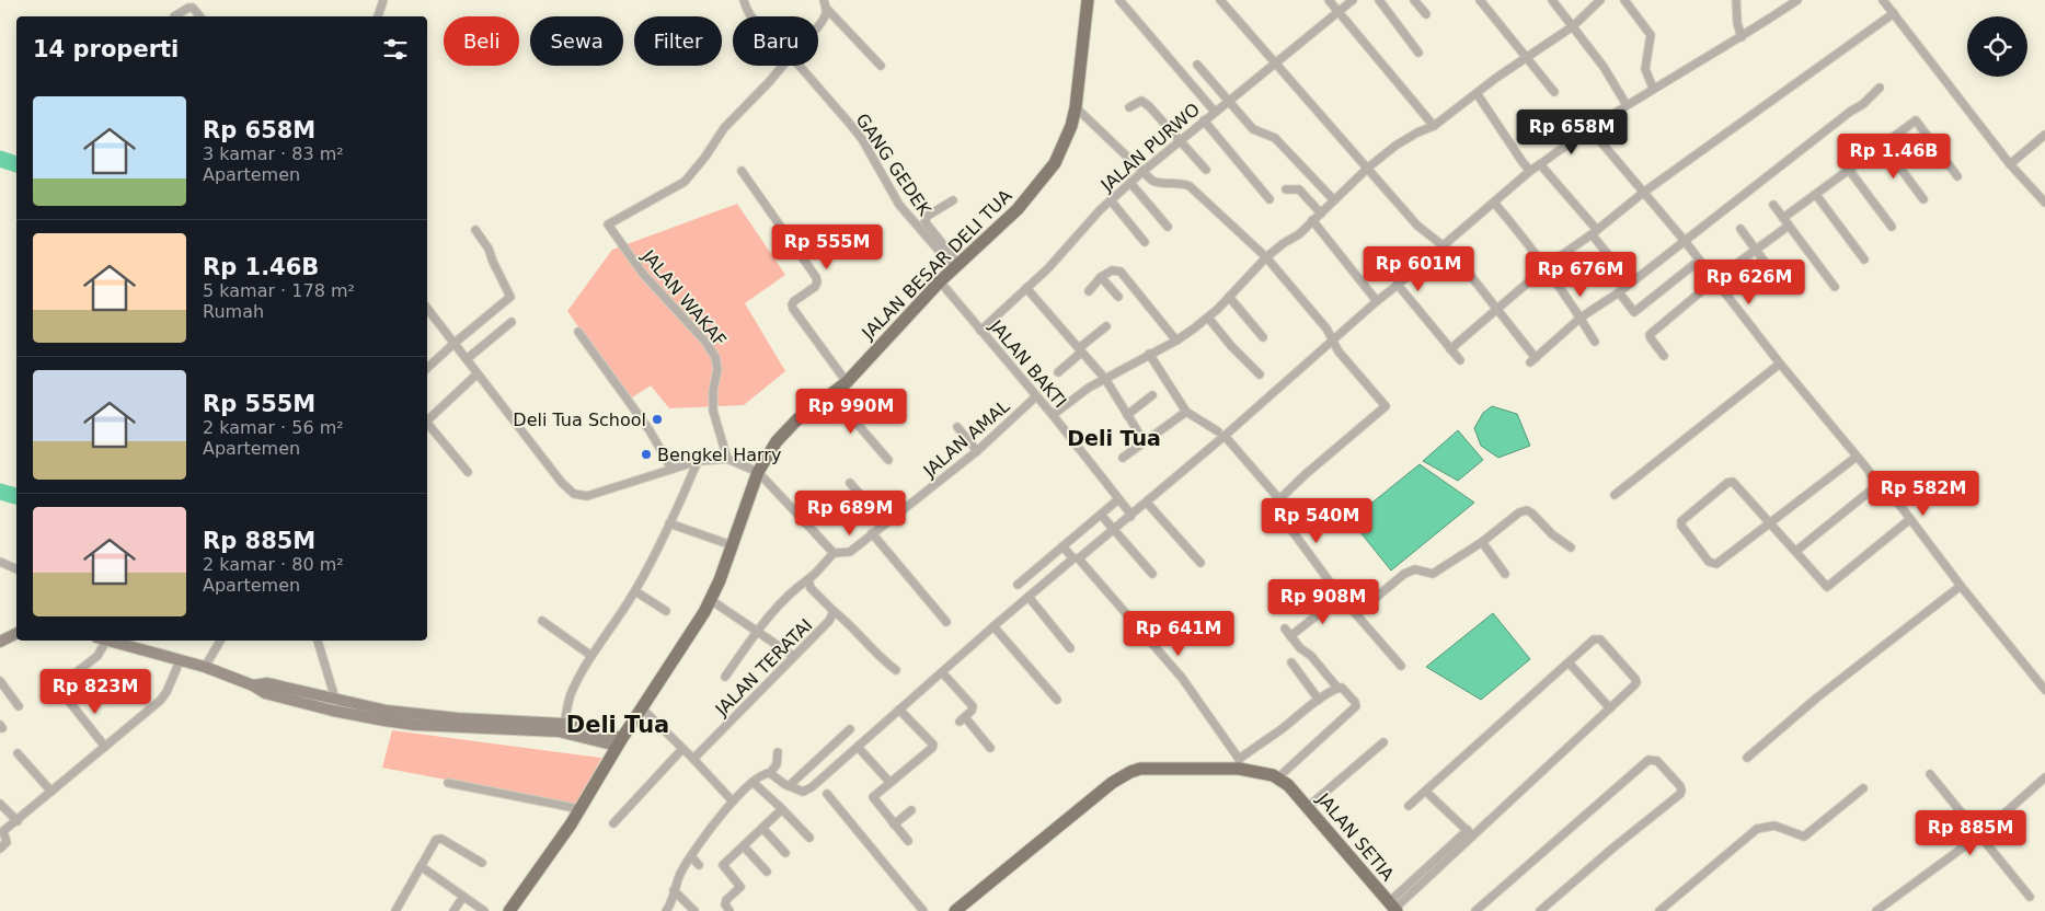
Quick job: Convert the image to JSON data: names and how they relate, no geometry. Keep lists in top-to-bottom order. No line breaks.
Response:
{"streets":{"main road":["JALAN BESAR DELI TUA","JALAN SETIA"],"street":["JALAN PURWO","GANG GEDEK","JALAN WAKAF","JALAN BAKTI","JALAN AMAL","JALAN TERATAI"]},"crossings":[["JALAN PURWO","JALAN BAKTI"],["GANG GEDEK","JALAN BESAR DELI TUA"],["JALAN BESAR DELI TUA","JALAN BAKTI"],["JALAN BAKTI","JALAN AMAL"]],"districts":["Deli Tua","Deli Tua"],"places":["Deli Tua School","Bengkel Harry"],"page":{"chip":["Beli","Sewa","Filter","Baru"],"heading":"14 properti","list":[{"name":"Rp 658M","note":"3 kamar · 83 m² · Apartemen"},{"name":"Rp 1.46B","note":"5 kamar · 178 m² · Rumah"},{"name":"Rp 555M","note":"2 kamar · 56 m² · Apartemen"},{"name":"Rp 885M","note":"2 kamar · 80 m² · Apartemen"}],"price":["Rp 658M","Rp 1.46B","Rp 555M","Rp 601M","Rp 676M","Rp 626M","Rp 990M","Rp 582M","Rp 689M","Rp 540M","Rp 908M","Rp 641M","Rp 823M","Rp 885M"]}}
